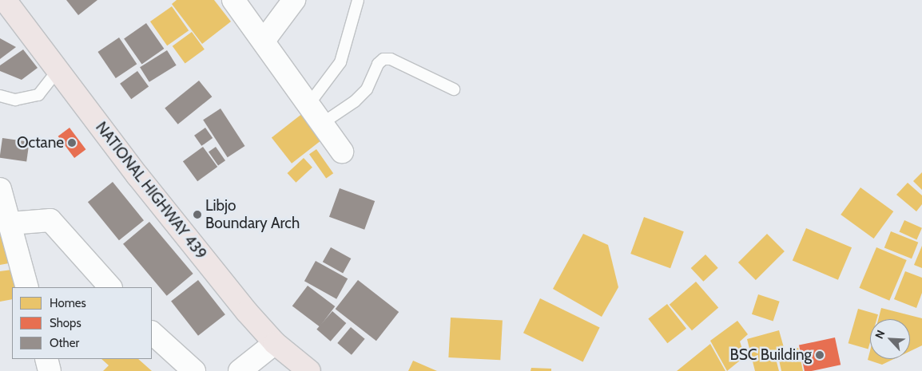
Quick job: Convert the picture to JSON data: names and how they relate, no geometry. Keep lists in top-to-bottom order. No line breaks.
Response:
{"streets":{"main road":["NATIONAL HIGHWAY 439"]},"places":["Octane","Libjo Boundary Arch","BSC Building"],"legend":["Homes","Shops","Other"],"north":"top left"}
